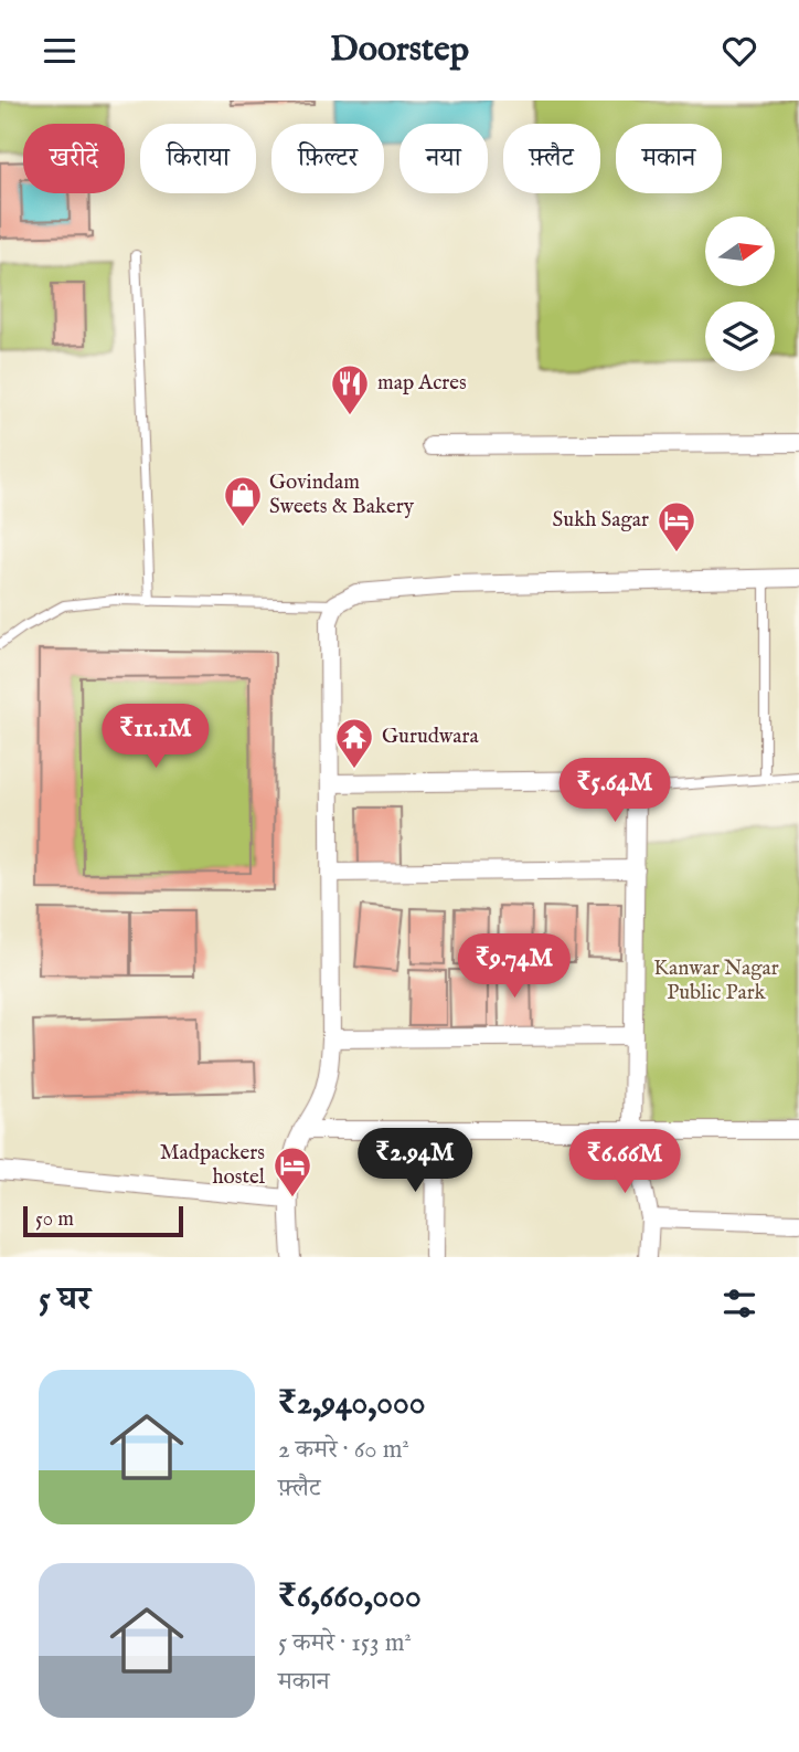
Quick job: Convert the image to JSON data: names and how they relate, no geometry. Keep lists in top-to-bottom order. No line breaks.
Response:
{"parks":["Kanwar Nagar Public Park"],"places":{"restaurant":["map Acres"],"shop":["Govindam Sweets & Bakery"],"hotel":["Sukh Sagar","Madpackers hostel"],"temple":["Gurudwara"]},"scale_bar":"50 m","north":"right","page":{"header":"Doorstep","chip":["खरीदें","किराया","फ़िल्टर","नया","फ़्लैट","मकान"],"price":["₹11.1M","₹5.64M","₹9.74M","₹2.94M","₹6.66M"],"scale":"50 m","heading":"5 घर","list":[{"name":"₹2,940,000","note":"2 कमरे · 60 m² · फ़्लैट"},{"name":"₹6,660,000","note":"5 कमरे · 153 m² · मकान"}]}}
